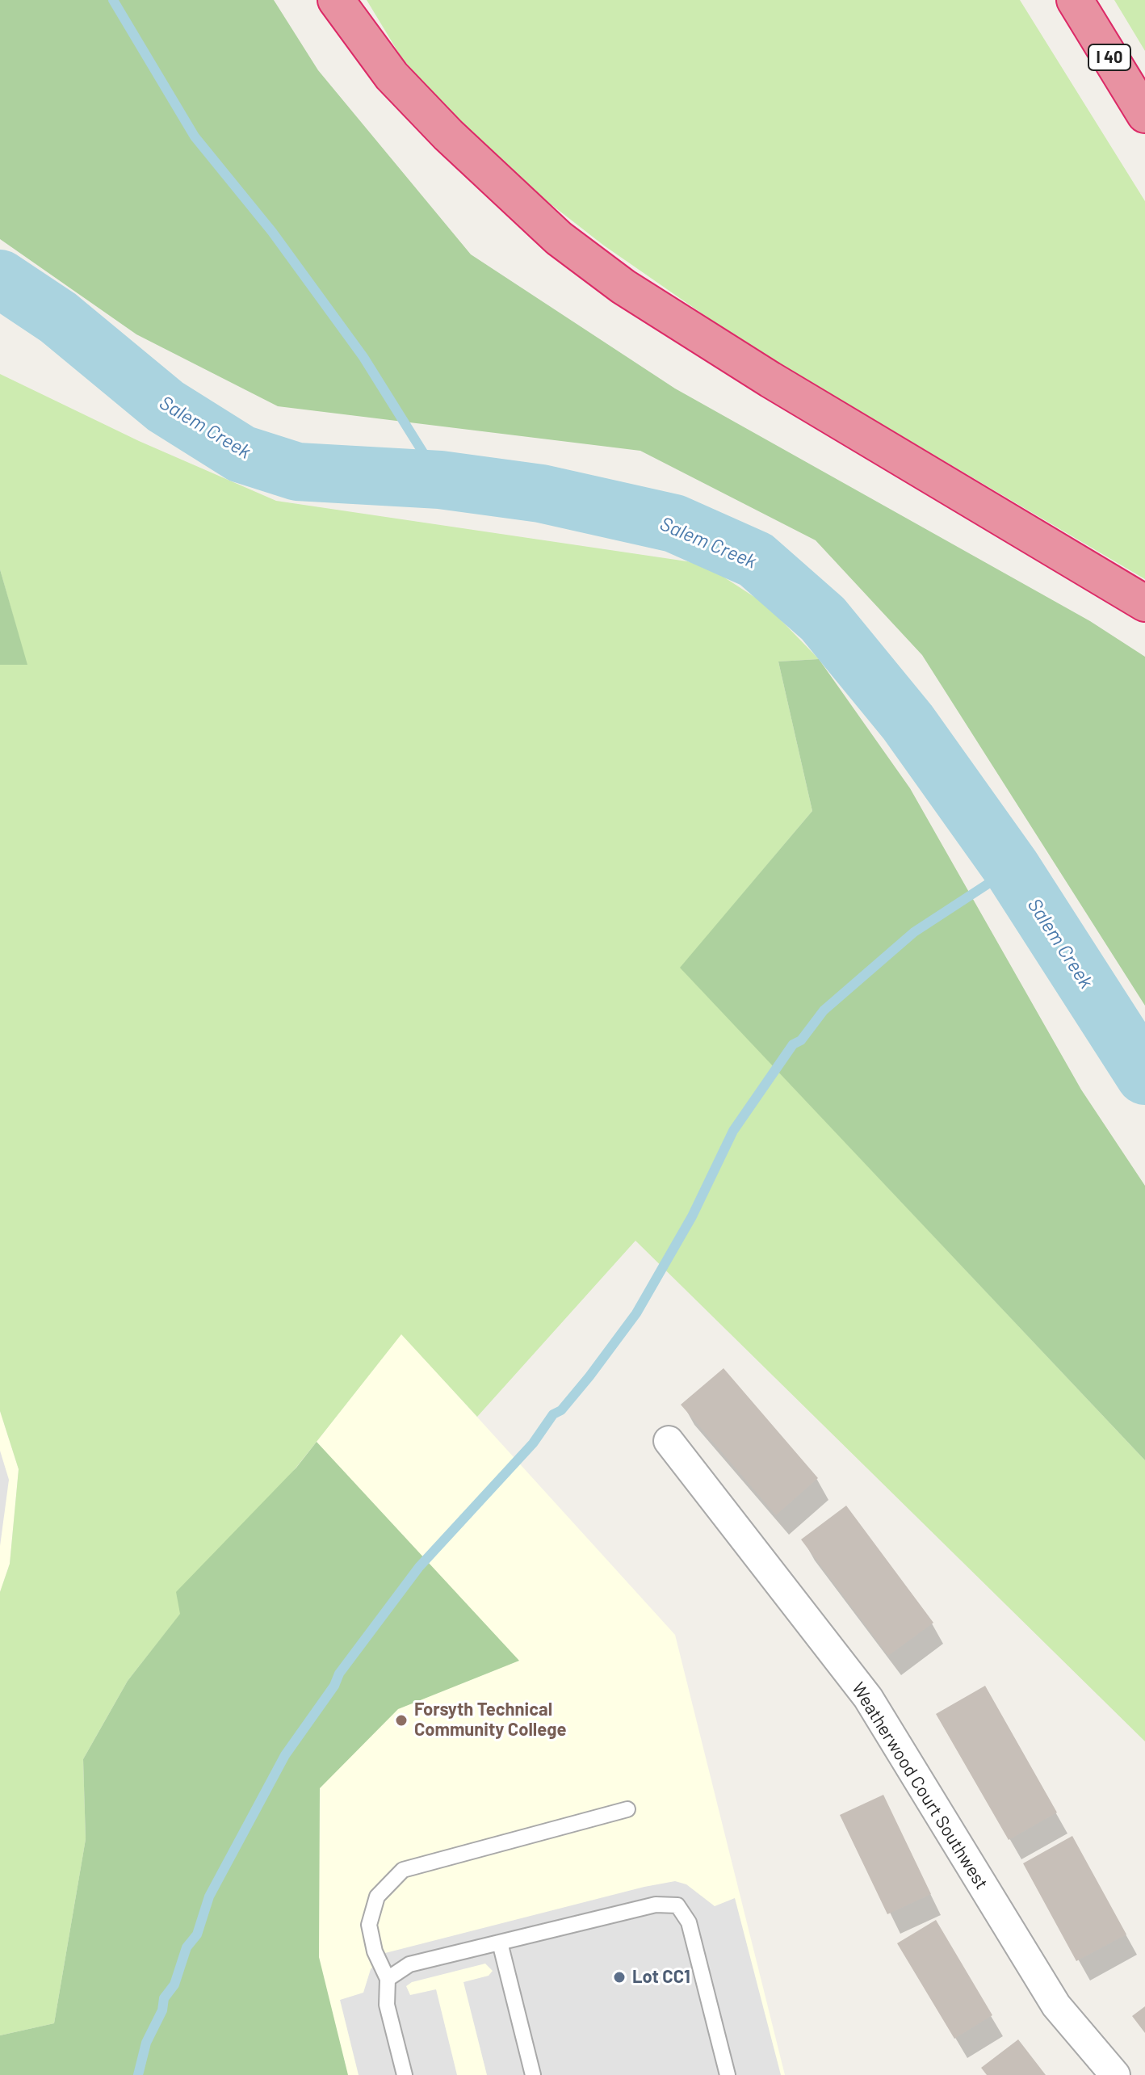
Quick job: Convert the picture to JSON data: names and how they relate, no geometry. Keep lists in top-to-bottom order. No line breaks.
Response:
{"streets":{"highway":["I 40"],"street":["Weatherwood Court Southwest"]},"water":["Salem Creek"],"places":["Forsyth Technical Community College","Lot CC1"]}
